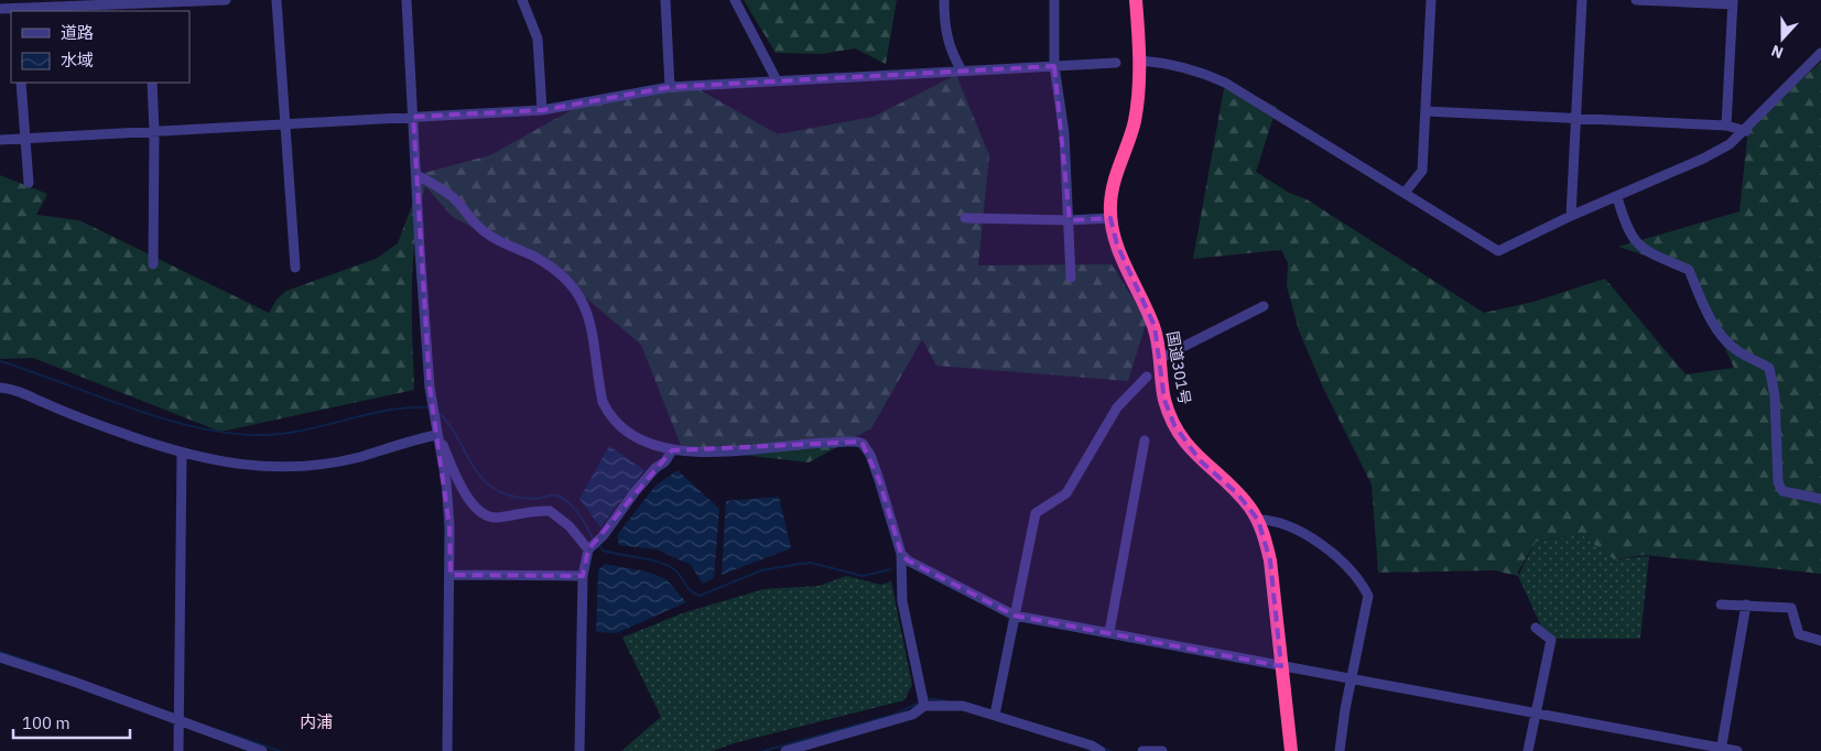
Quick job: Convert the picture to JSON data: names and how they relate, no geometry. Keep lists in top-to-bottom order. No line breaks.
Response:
{"streets":{"highway":["国道301号"]},"districts":["内浦"],"legend":["道路","水域"],"scale_bar":"100 m","north":"bottom"}
